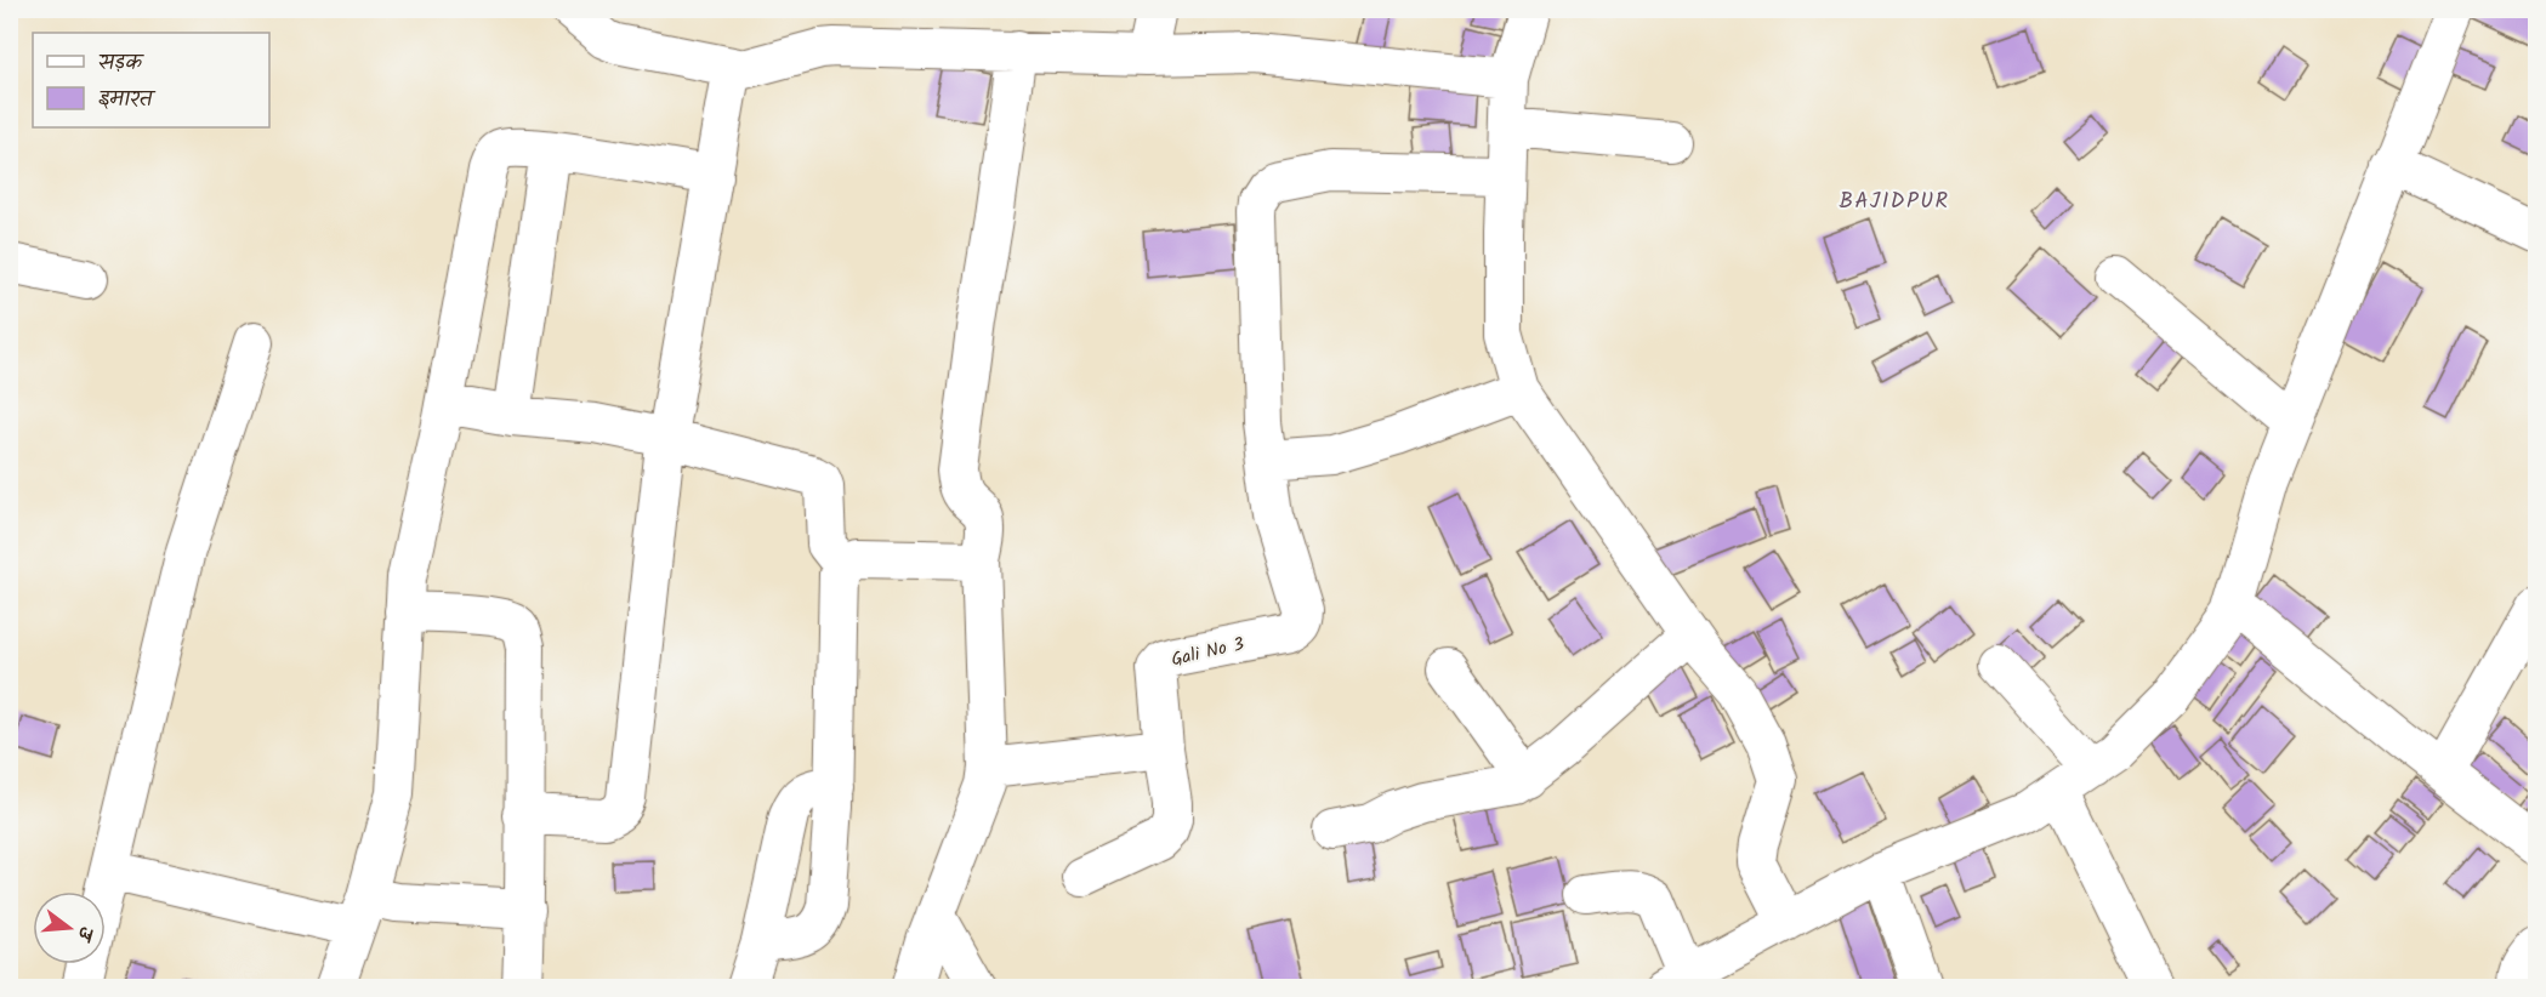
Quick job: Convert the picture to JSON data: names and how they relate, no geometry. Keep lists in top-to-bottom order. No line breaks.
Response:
{"streets":{"street":["Gali No 3"]},"districts":["BAJIDPUR"],"legend":["सड़क","इमारत"],"north":"right"}
